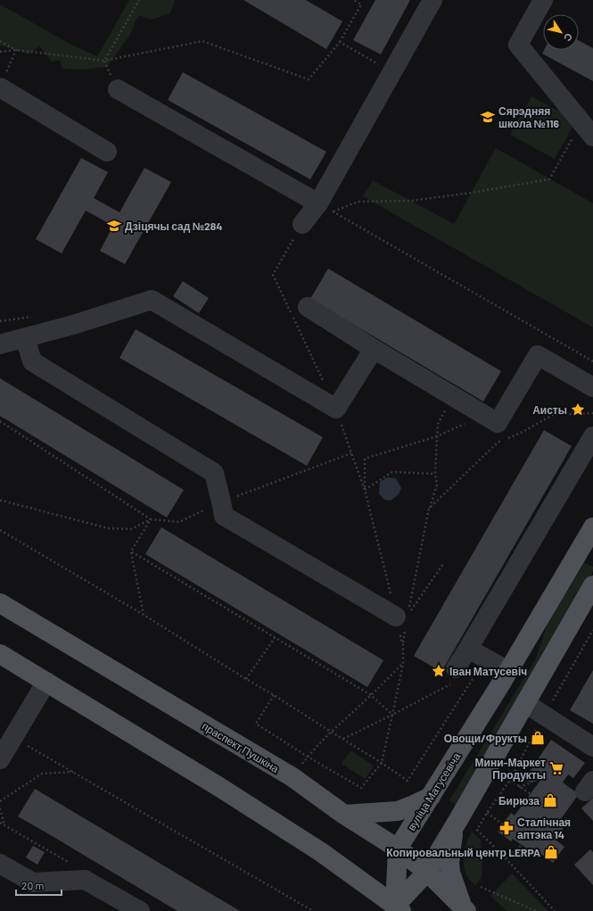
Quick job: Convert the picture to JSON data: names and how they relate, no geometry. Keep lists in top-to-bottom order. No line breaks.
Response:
{"streets":{"main road":["праспект Пушкіна","вуліца Матусевіча"]},"crossings":[["праспект Пушкіна","вуліца Матусевіча"]],"places":{"school or university":["Сярэдняя школа №116","Дзіцячы сад №284"],"place":["Аисты","Іван Матусевіч"],"shop":["Овощи/Фрукты","Бирюза","Копировальный центр LERPA"],"supermarket":["Мини-Маркет Продукты"],"pharmacy":["Сталічная аптэка 14"]},"scale_bar":"20 m","north":"bottom right"}
